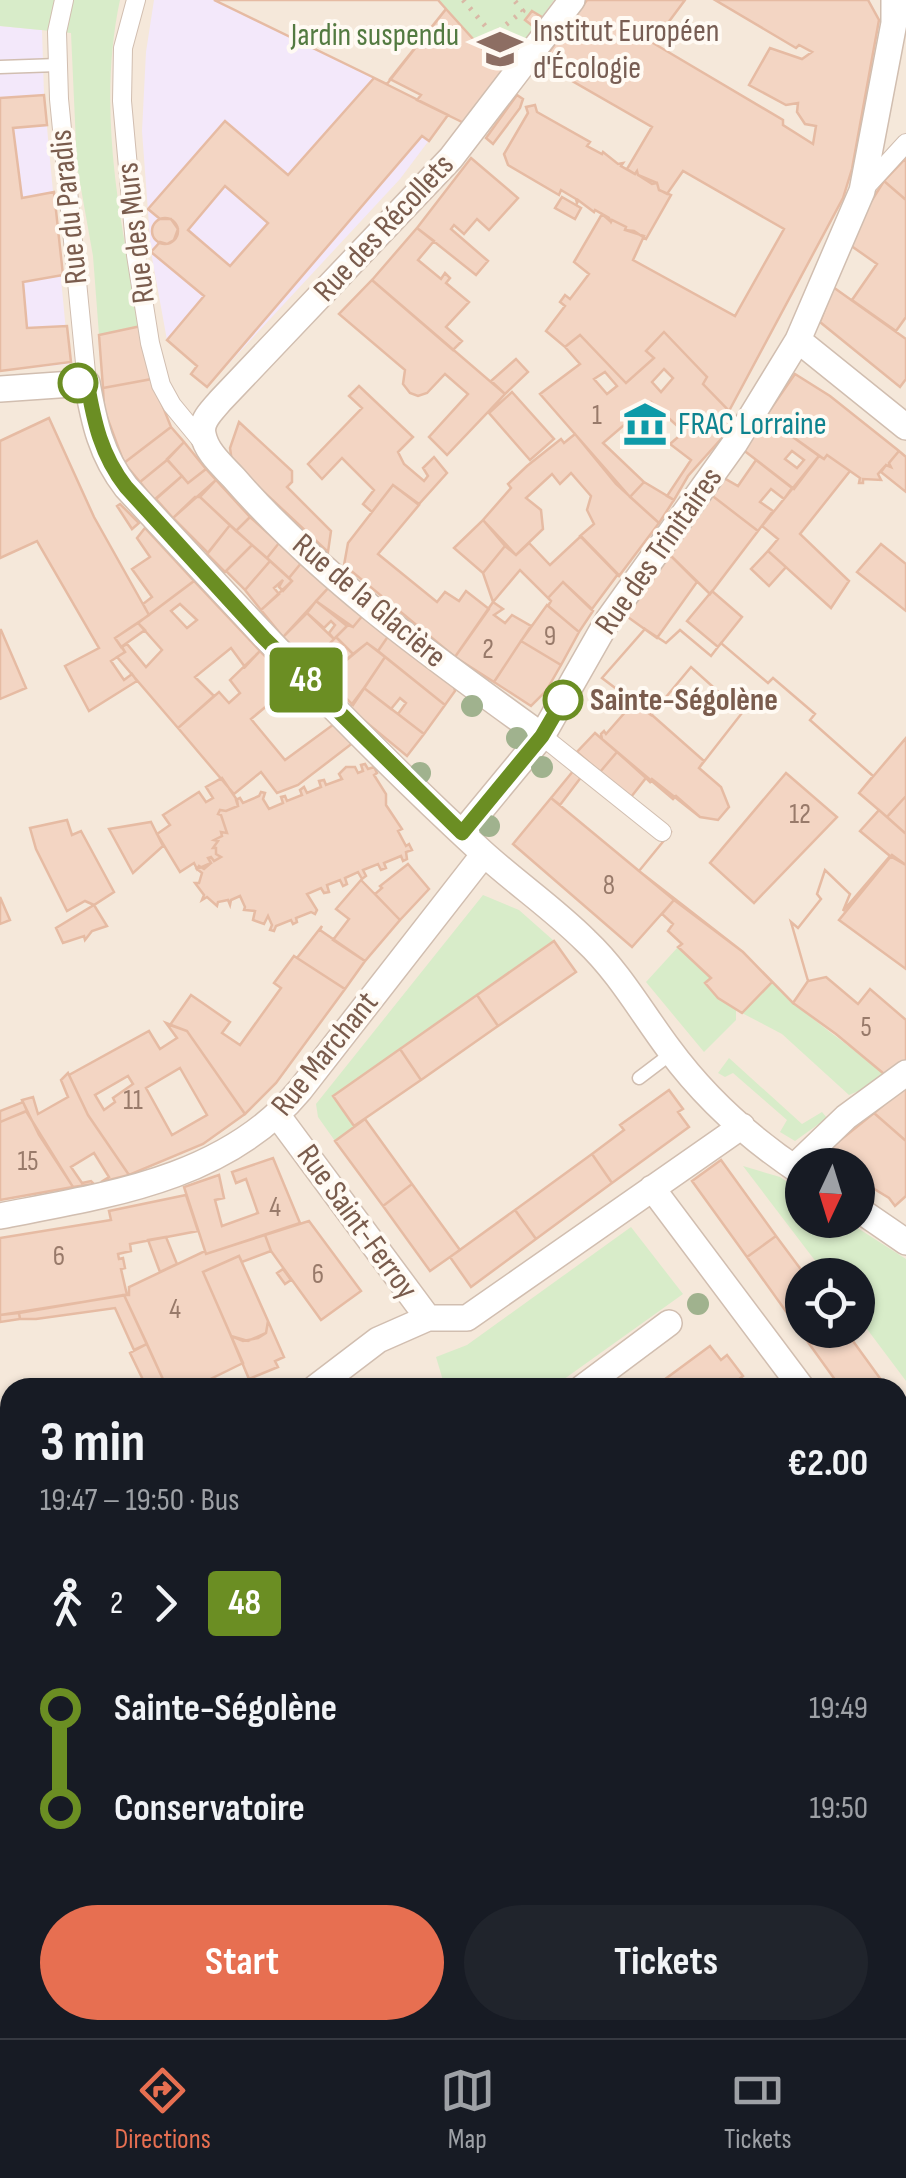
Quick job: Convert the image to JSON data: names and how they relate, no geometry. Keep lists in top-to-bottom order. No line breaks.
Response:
{"streets":{"street":["Rue du Paradis","Rue des Récollets","Rue des Murs","Rue des Trinitaires","Rue de la Glacière","Rue Marchant","Rue Saint-Ferroy"]},"crossings":[["Rue des Récollets","Rue des Murs"],["Rue des Récollets","Rue de la Glacière"],["Rue des Murs","Rue de la Glacière"],["Rue des Trinitaires","Rue de la Glacière"],["Rue Marchant","Rue Saint-Ferroy"]],"parks":["Jardin suspendu"],"places":{"school or university":["Institut Européen d'Écologie"],"museum":["FRAC Lorraine"],"other":["Sainte-Ségolène"]},"lines":["bus line 48"],"house_numbers":["1","9","2","12","8","5","11","15","4","6","6","4"],"north":"bottom","page":{"on_map":"48","heading":["3 min","19:47 – 19:50 · Bus","€2.00"],"legs":["2","48"],"list":[{"name":"Sainte-Ségolène","value":"19:49"},{"name":"Conservatoire","value":"19:50"}],"buttons":["Start","Tickets"],"tabs":["Directions","Map","Tickets"]}}
